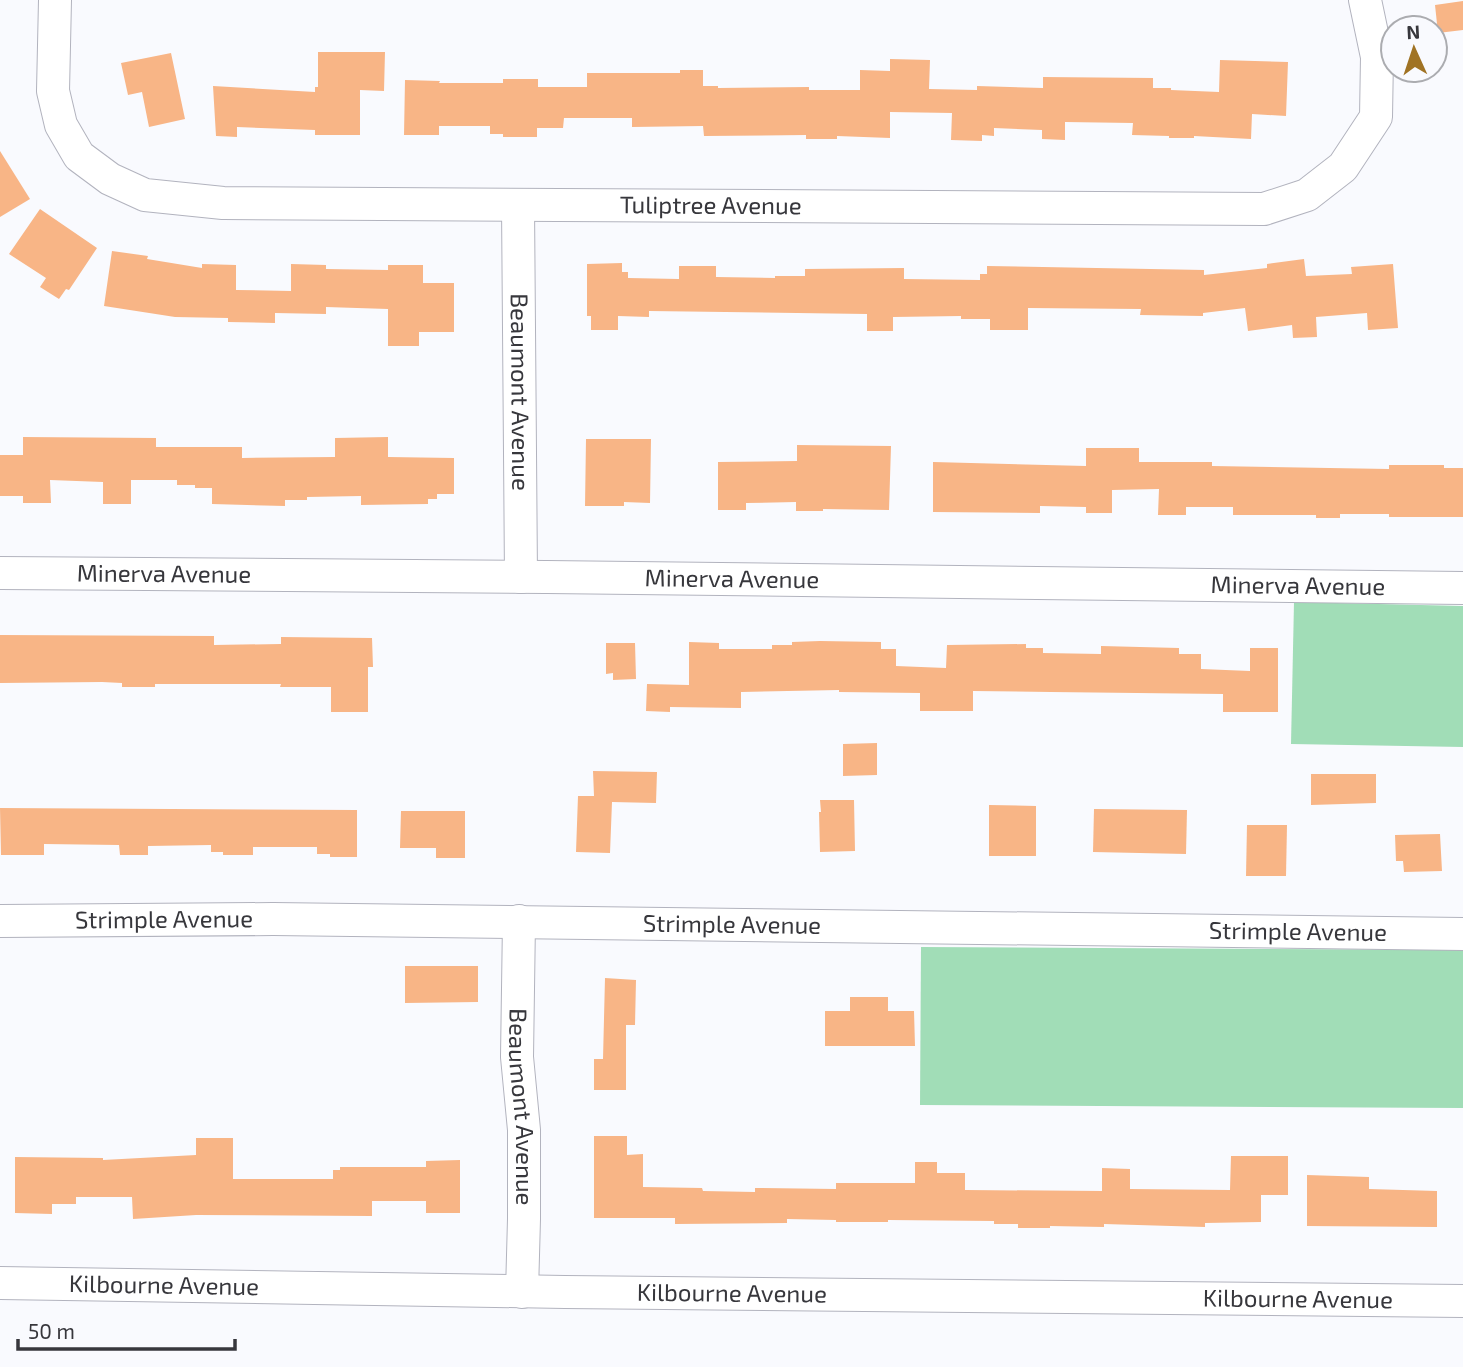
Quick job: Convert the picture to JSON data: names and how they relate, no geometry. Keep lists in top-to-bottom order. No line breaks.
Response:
{"streets":{"street":["Tuliptree Avenue","Beaumont Avenue","Minerva Avenue","Strimple Avenue","Kilbourne Avenue"]},"crossings":[["Tuliptree Avenue","Beaumont Avenue"],["Beaumont Avenue","Minerva Avenue"],["Beaumont Avenue","Strimple Avenue"],["Beaumont Avenue","Kilbourne Avenue"]],"scale_bar":"50 m","north":"top"}
